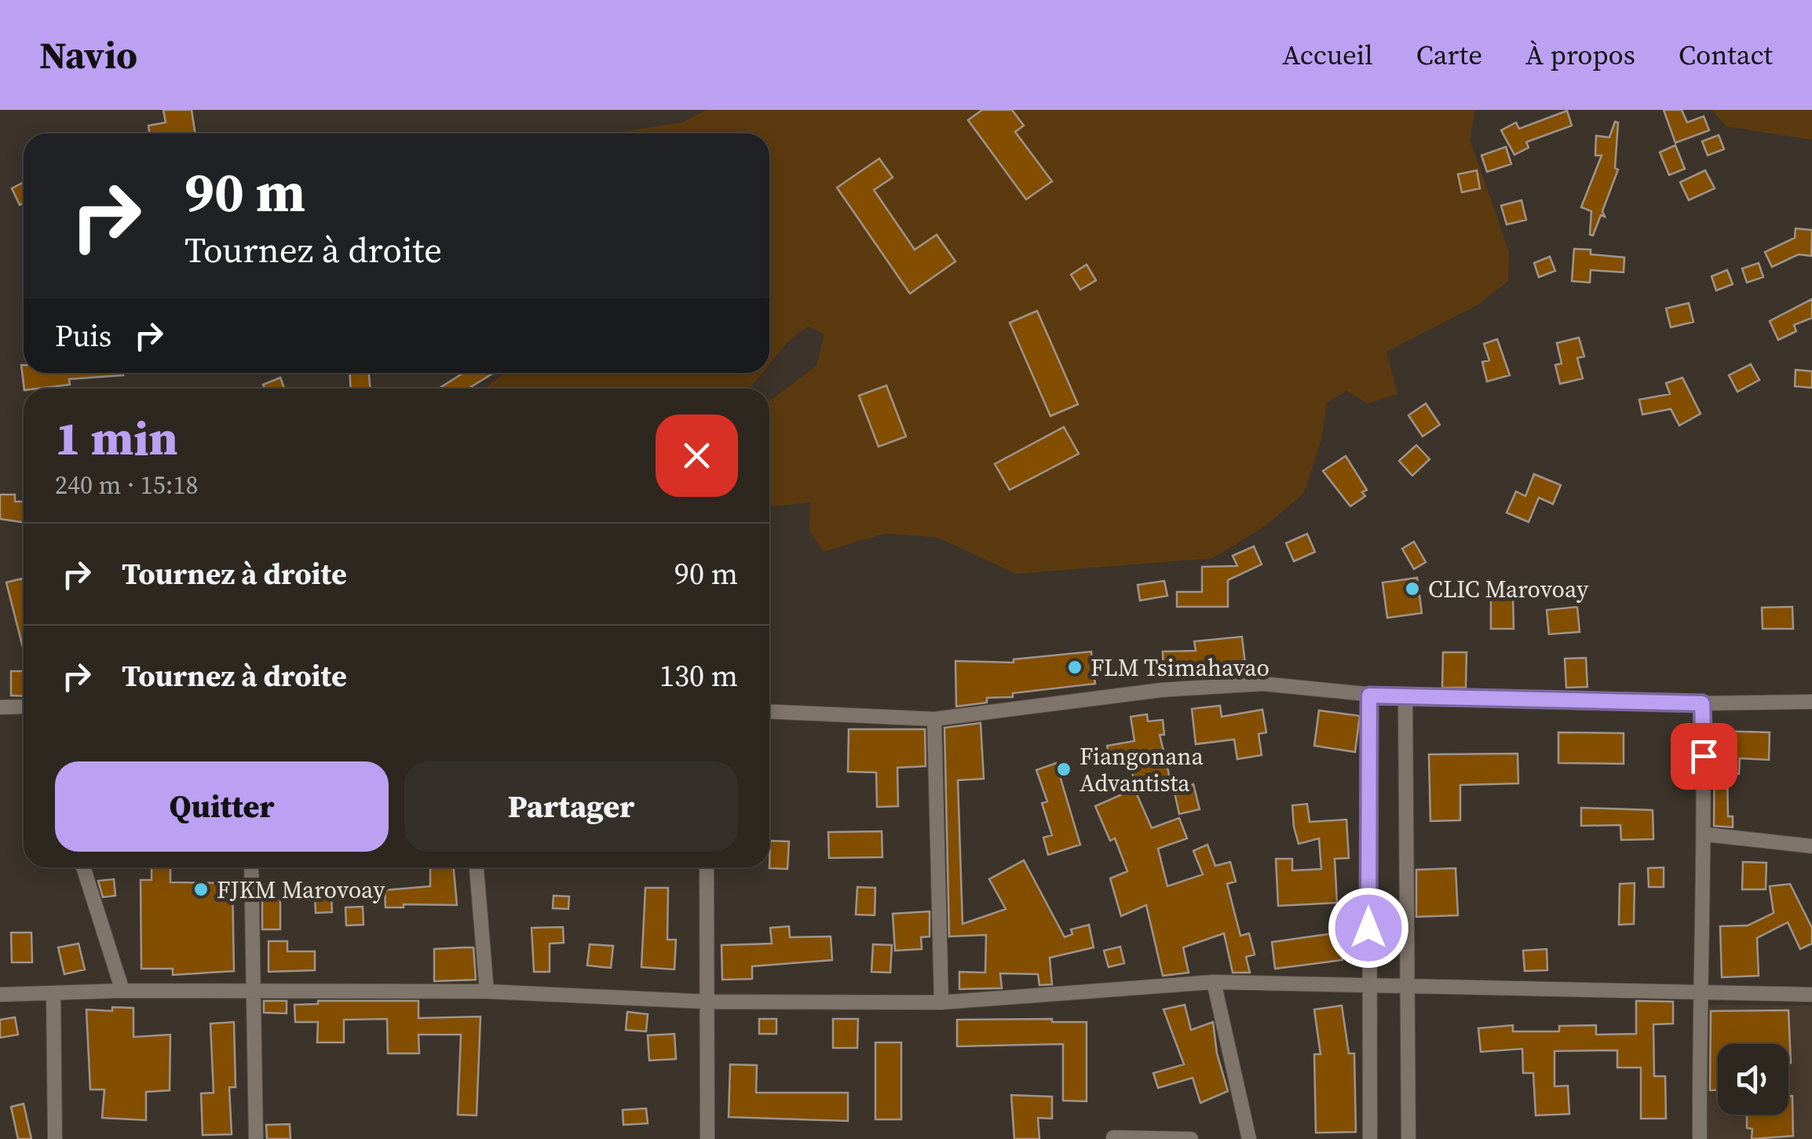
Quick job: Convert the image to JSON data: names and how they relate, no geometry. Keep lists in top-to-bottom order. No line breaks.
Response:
{"places":["CLIC Marovoay","FLM Tsimahavao","Fiangonana Advantista","FJKM Marovoay"],"page":{"header":"Navio","nav":["Accueil","Carte","À propos","Contact"],"turn":["90 m","Tournez à droite"],"then":"Puis","heading":["1 min","240 m · 15:18"],"list":[{"name":"Tournez à droite","value":"90 m"},{"name":"Tournez à droite","value":"130 m"}],"buttons":["Quitter","Partager"]}}
